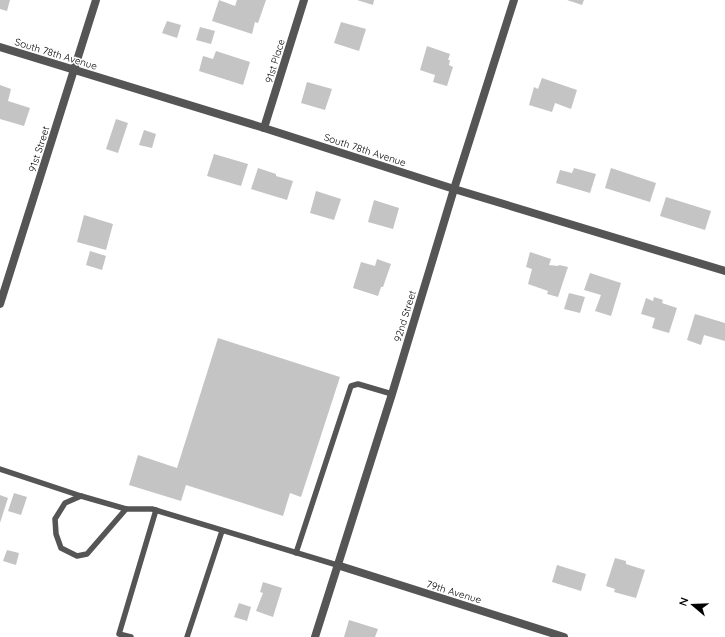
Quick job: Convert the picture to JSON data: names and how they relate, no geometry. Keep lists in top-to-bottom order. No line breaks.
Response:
{"streets":{"street":["South 78th Avenue","91st Place","91st Street","92nd Street","79th Avenue"]},"crossings":[["South 78th Avenue","91st Place"],["South 78th Avenue","91st Street"],["South 78th Avenue","92nd Street"],["92nd Street","79th Avenue"]],"north":"left"}
